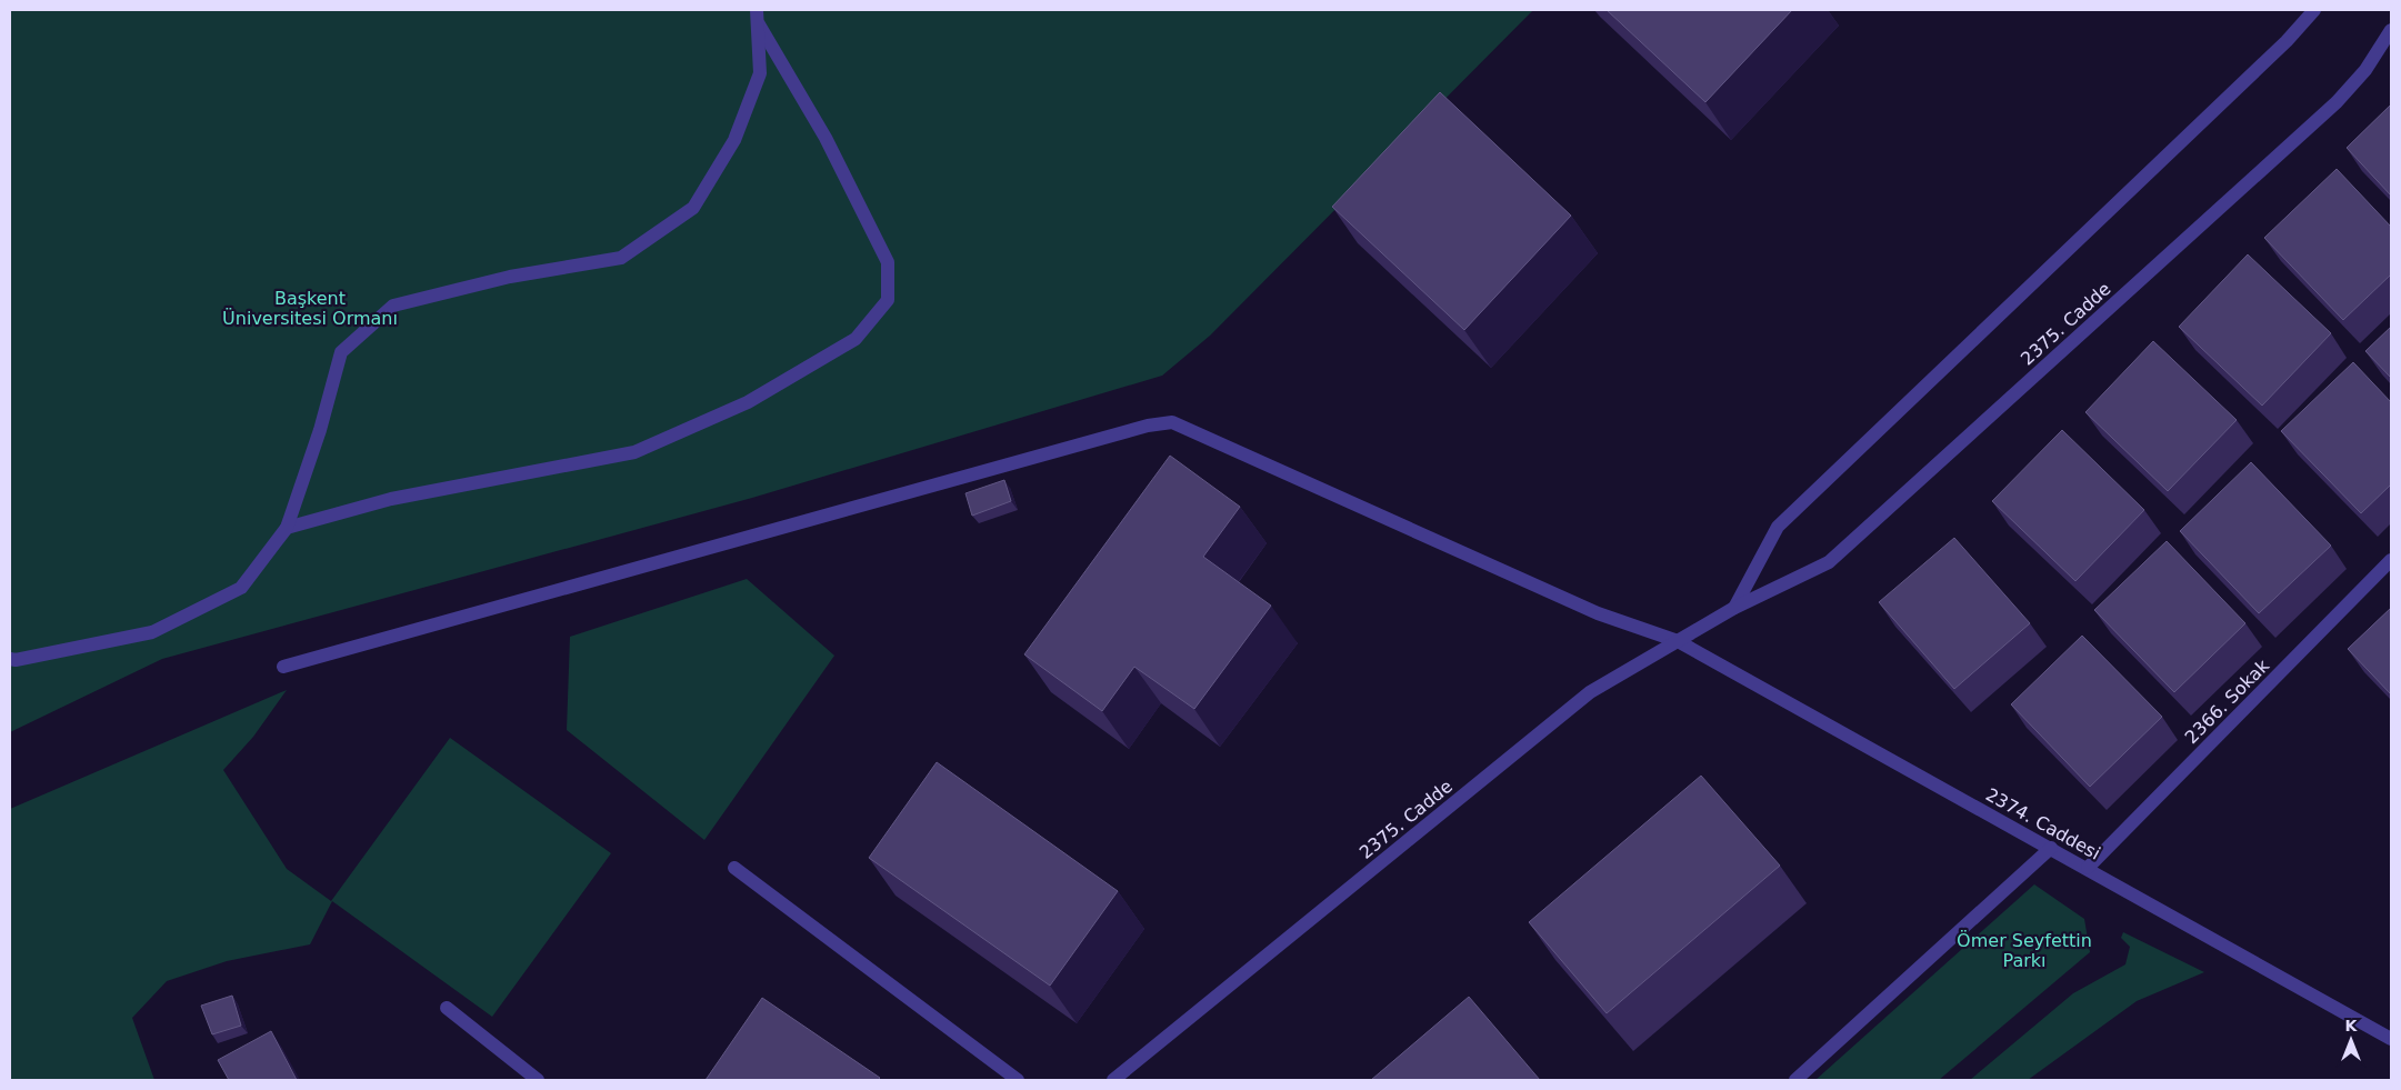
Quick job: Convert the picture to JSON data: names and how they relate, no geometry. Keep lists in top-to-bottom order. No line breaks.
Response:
{"streets":{"street":["2375. Cadde","2366. Sokak","2374. Caddesi"]},"crossings":[["2375. Cadde","2374. Caddesi"],["2366. Sokak","2374. Caddesi"]],"parks":["Başkent Üniversitesi Ormanı","Ömer Seyfettin Parkı"],"north":"top"}
